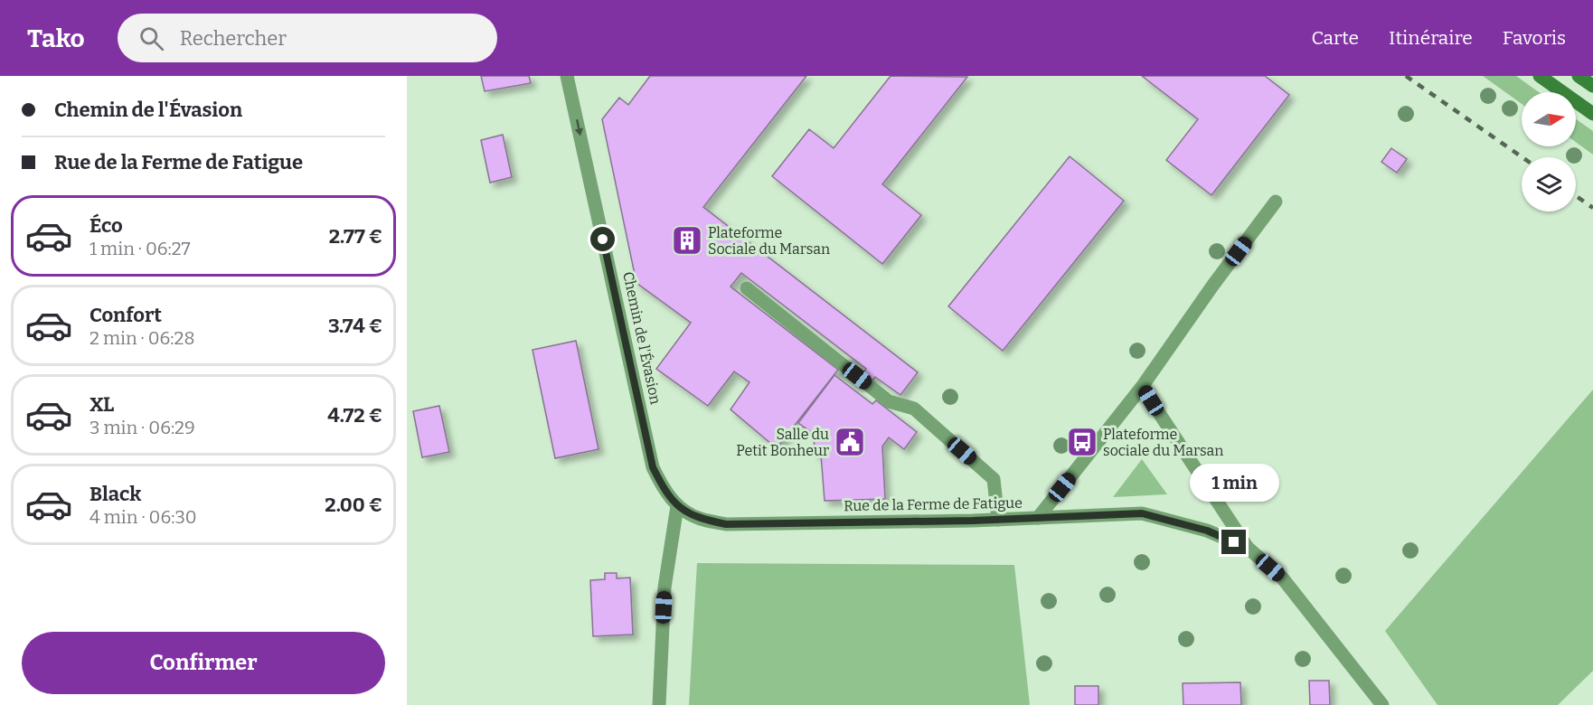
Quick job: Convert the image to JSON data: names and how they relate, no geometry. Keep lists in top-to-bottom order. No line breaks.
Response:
{"streets":{"street":["Chemin de l'Évasion","Rue de la Ferme de Fatigue"]},"crossings":[["Chemin de l'Évasion","Rue de la Ferme de Fatigue"]],"one_way":["Chemin de l'Évasion"],"places":{"building":["Plateforme Sociale du Marsan"],"public building":["Salle du Petit Bonheur"],"bus stop":["Plateforme sociale du Marsan"]},"north":"right","page":{"header":"Tako","search":"Rechercher","nav":["Carte","Itinéraire","Favoris"],"banner":["Chemin de l'Évasion","Rue de la Ferme de Fatigue"],"list":[{"name":"Éco","note":"1 min · 06:27","value":"2.77 €"},{"name":"Confort","note":"2 min · 06:28","value":"3.74 €"},{"name":"XL","note":"3 min · 06:29","value":"4.72 €"},{"name":"Black","note":"4 min · 06:30","value":"2.00 €"}],"bubble":"1 min","buttons":"Confirmer"}}
